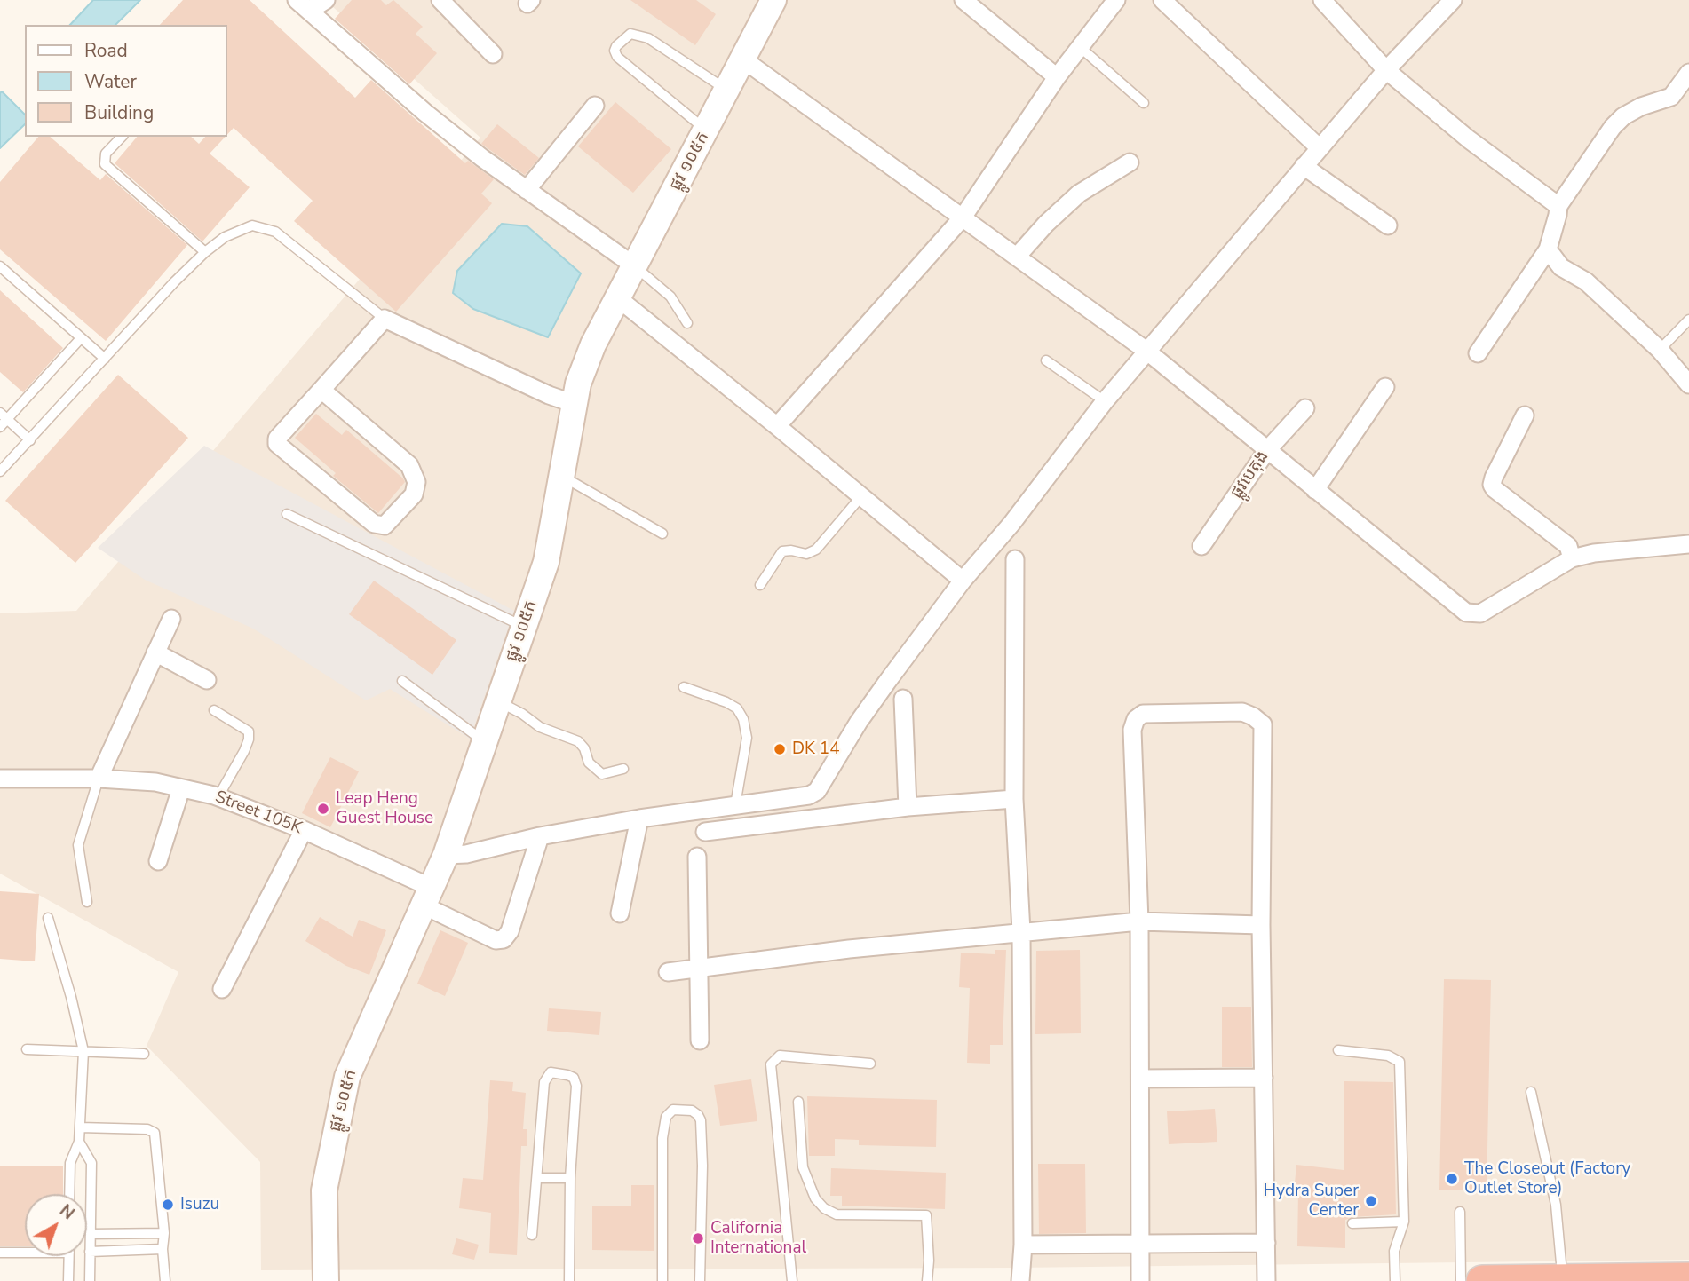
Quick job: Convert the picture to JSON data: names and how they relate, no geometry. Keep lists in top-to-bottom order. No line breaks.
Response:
{"streets":{"main road":["ផ្លូវ ១០៥ក"],"street":["ផ្លូវបេតុង","Street 105K"]},"crossings":[["ផ្លូវ ១០៥ក","Street 105K"]],"places":["DK 14","Leap Heng Guest House","The Closeout (Factory Outlet Store)","Hydra Super Center","Isuzu","California International"],"legend":["Road","Water","Building"],"north":"top right"}
